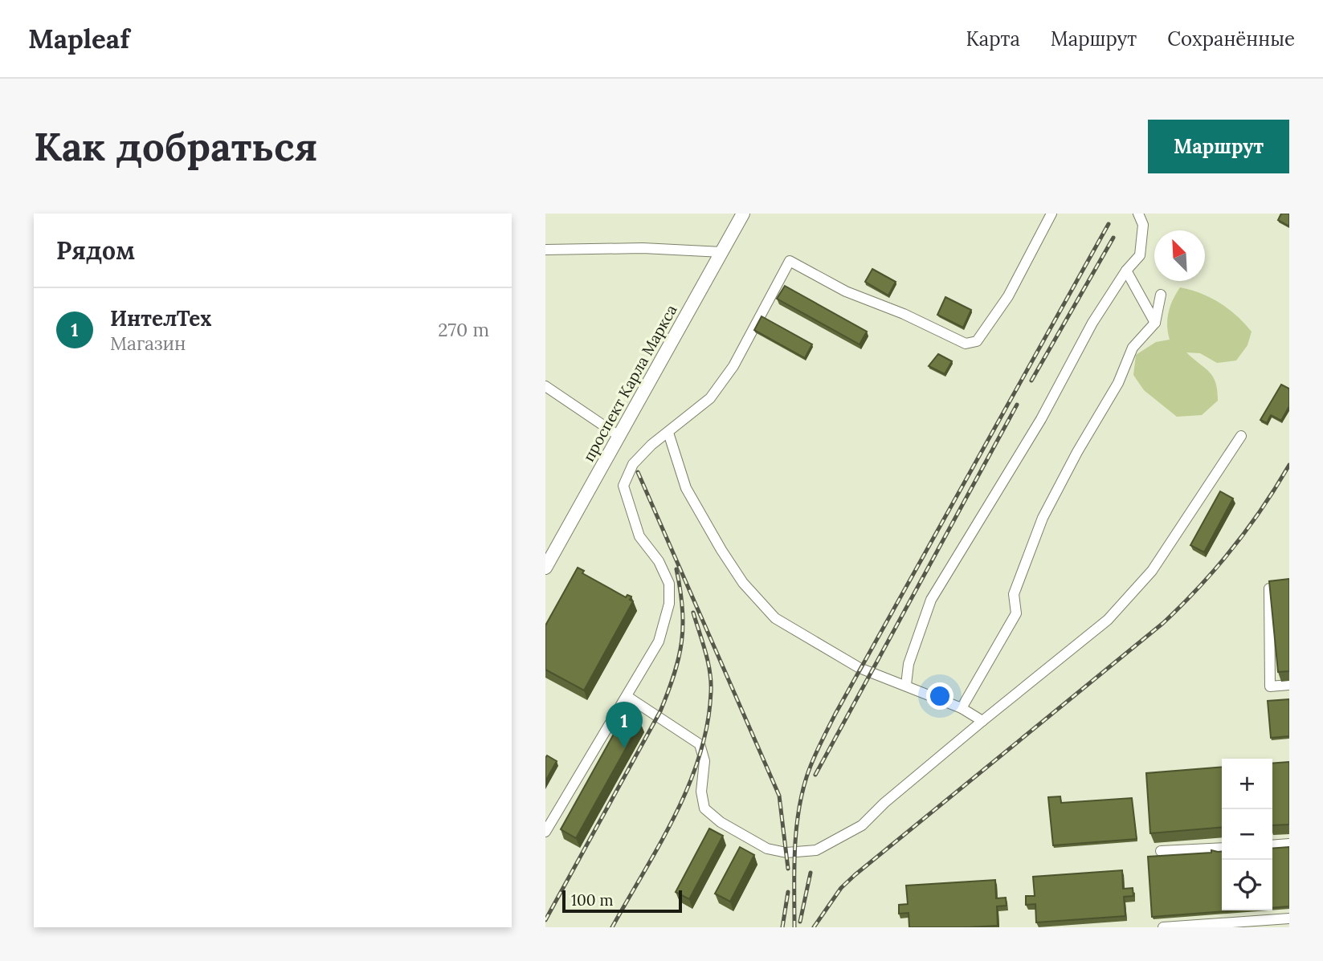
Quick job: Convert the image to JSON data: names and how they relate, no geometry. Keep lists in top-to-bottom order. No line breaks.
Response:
{"streets":{"main road":["проспект Карла Маркса"]},"scale_bar":"100 m","north":"top left","page":{"header":"Mapleaf","nav":["Карта","Маршрут","Сохранённые"],"buttons":"Маршрут","title":"Как добраться","heading":"Рядом","list":[{"mark":"1","name":"ИнтелТех","note":"Магазин","value":"270 m"}],"pins":"1","map_buttons":["+","−"],"scale":"100 m"}}
